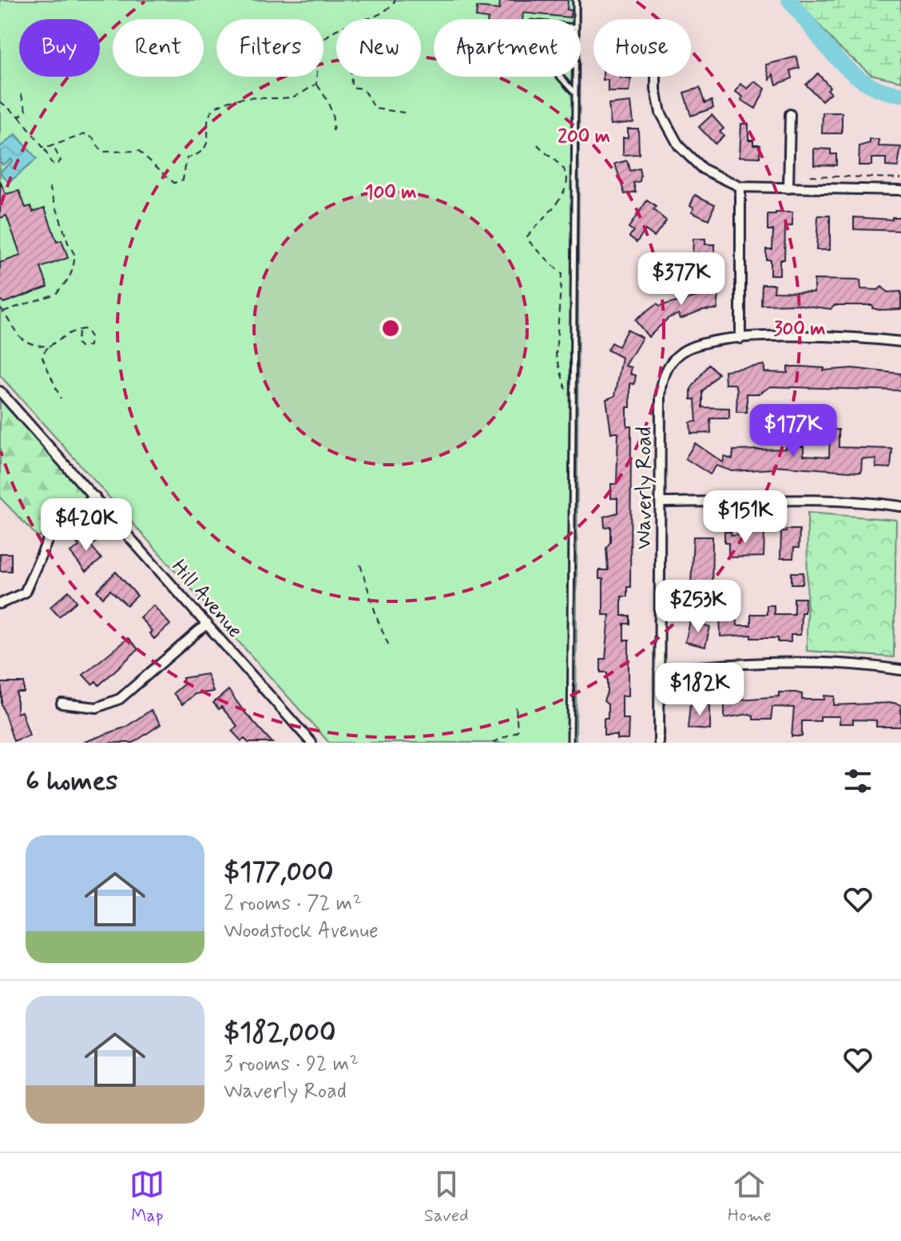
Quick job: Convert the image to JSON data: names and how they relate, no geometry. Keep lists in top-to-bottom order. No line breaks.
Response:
{"streets":{"street":["Waverly Road","Hill Avenue"]},"page":{"chip":["Buy","Rent","Filters","New","Apartment","House"],"price":["$377K","$177K","$151K","$420K","$253K","$182K"],"heading":"6 homes","list":[{"name":"$177,000","note":"2 rooms · 72 m² · Woodstock Avenue"},{"name":"$182,000","note":"3 rooms · 92 m² · Waverly Road"}],"tabs":["Map","Saved","Home"]},"rings":["200 m","100 m","300 m"]}
